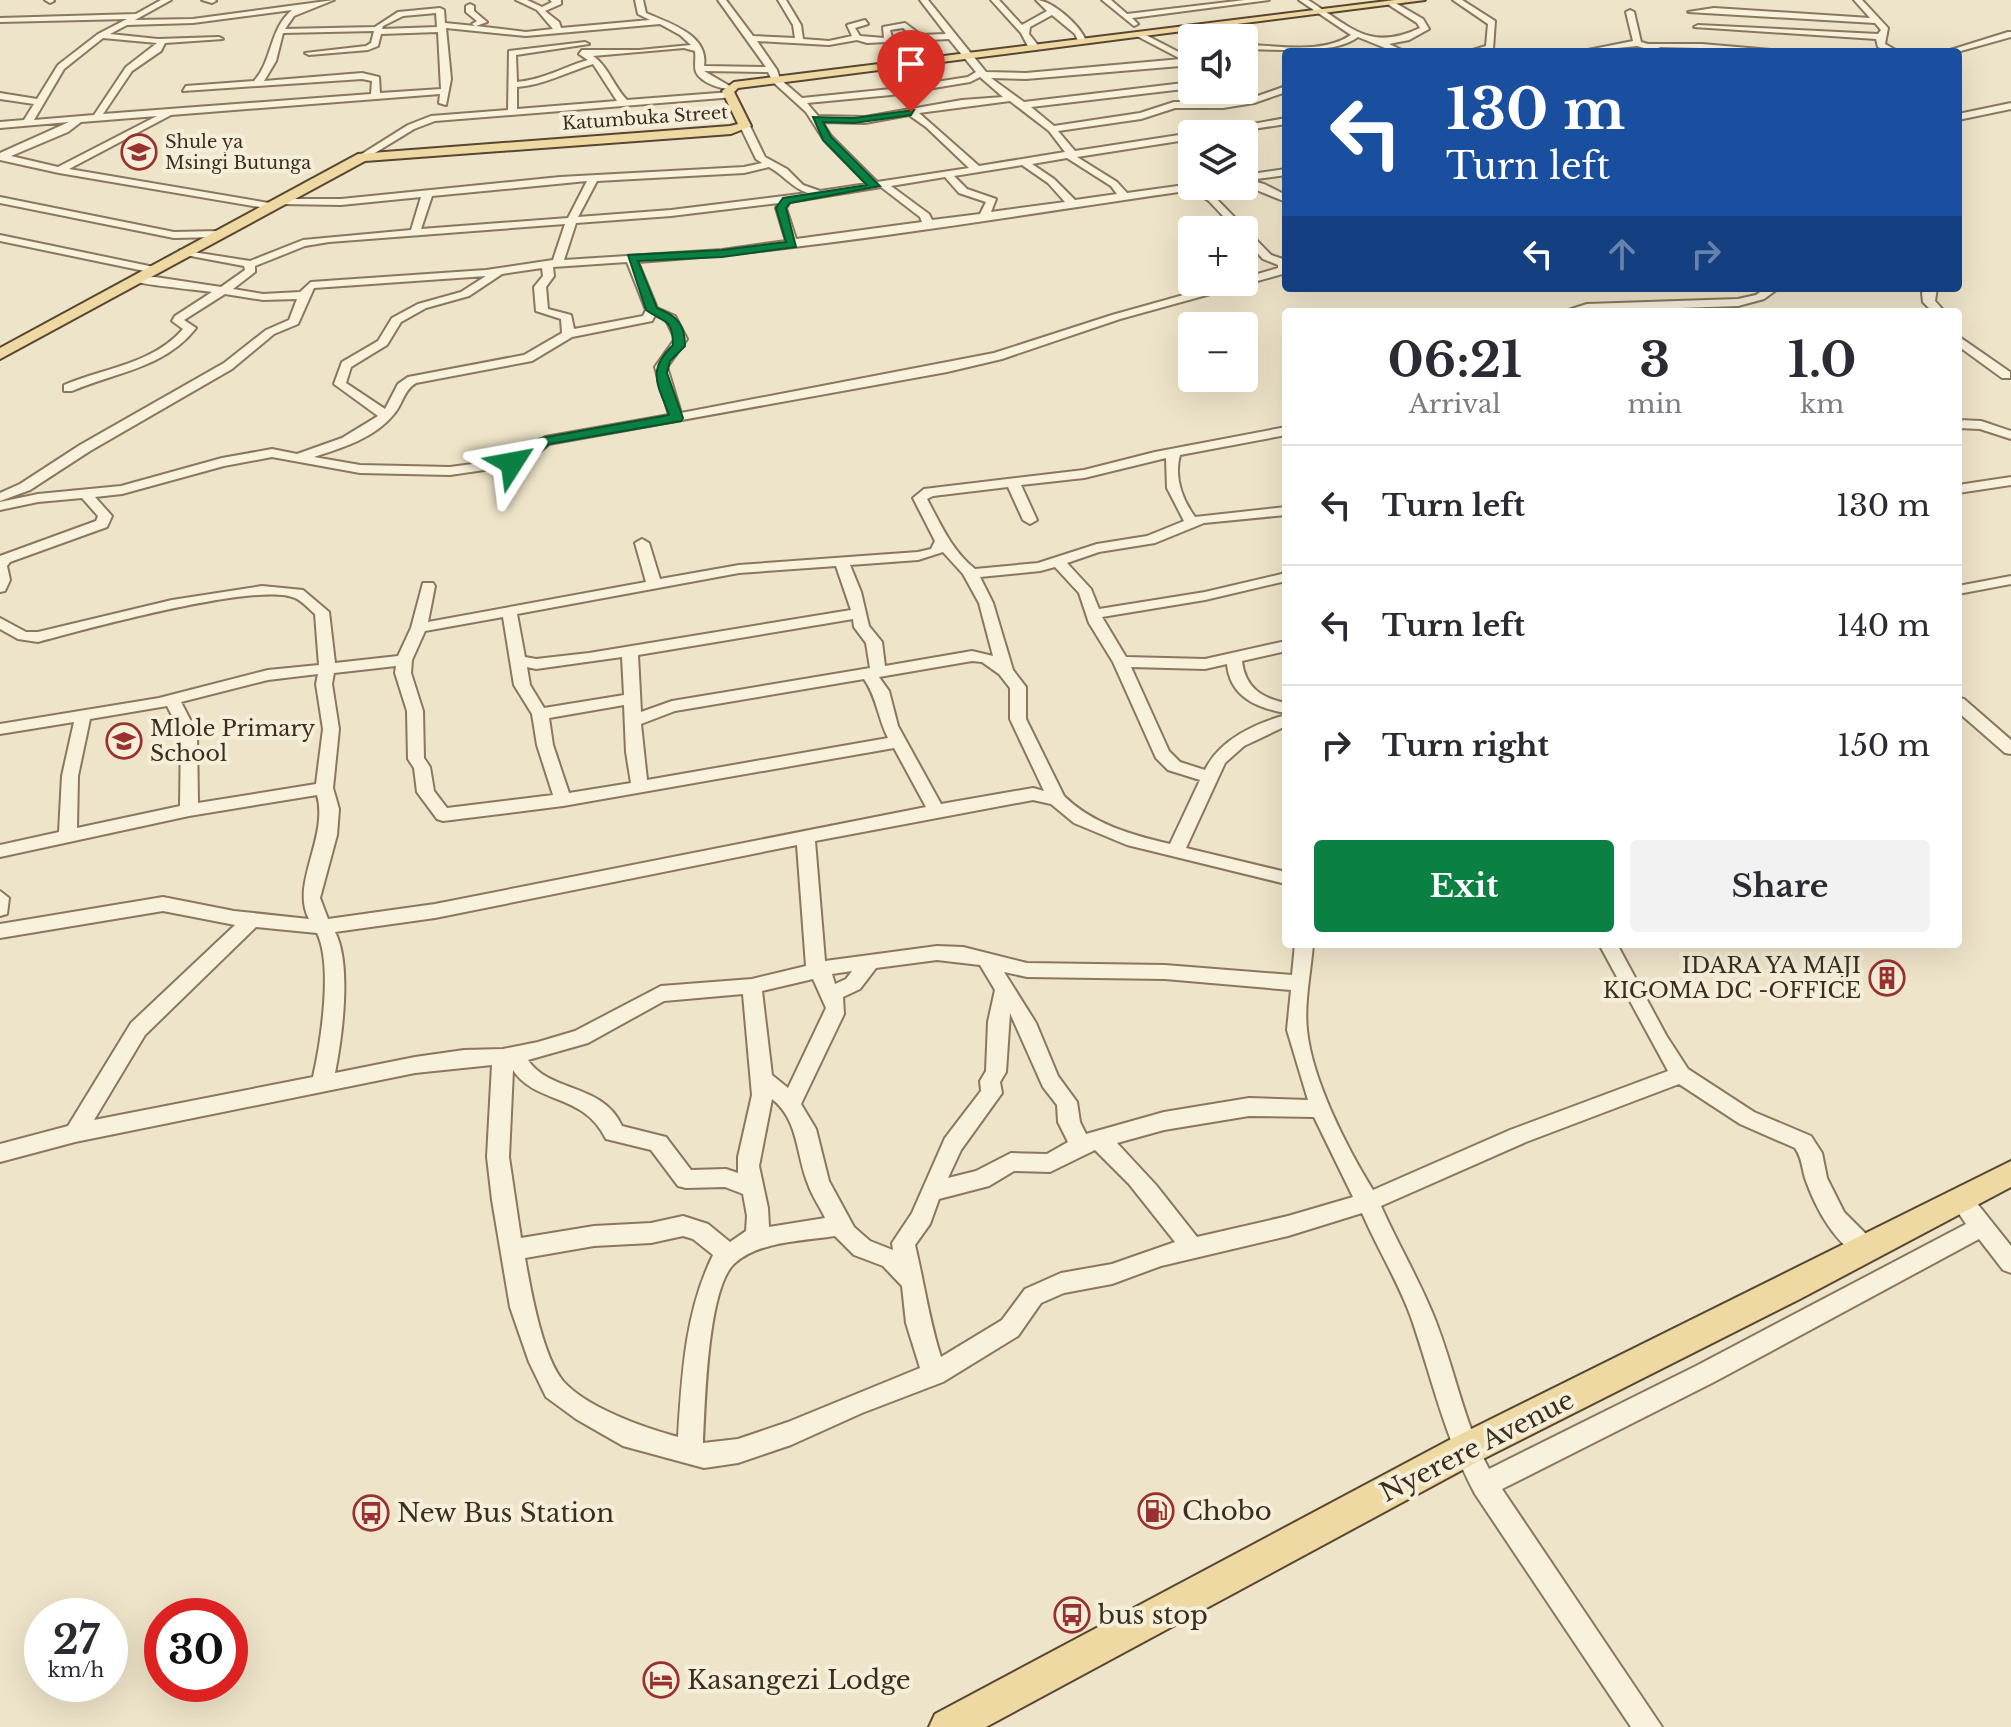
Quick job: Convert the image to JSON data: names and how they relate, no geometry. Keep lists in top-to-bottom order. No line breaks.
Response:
{"streets":{"main road":["Katumbuka Street","Nyerere Avenue"]},"places":{"school or university":["Shule ya Msingi Butunga","Mlole Primary School"],"building":["IDARA YA MAJI KIGOMA DC -OFFICE"],"fuel station":["Chobo"],"bus stop":["New Bus Station","bus stop"],"hotel":["Kasangezi Lodge"]},"page":{"map_buttons":["+","−"],"turn":["130 m","Turn left"],"eta":["06:21","Arrival","3","min","1.0","km"],"list":[{"name":"Turn left","value":"130 m"},{"name":"Turn left","value":"140 m"},{"name":"Turn right","value":"150 m"}],"buttons":["Exit","Share"],"speed":"27 km/h","limit":"30"}}
